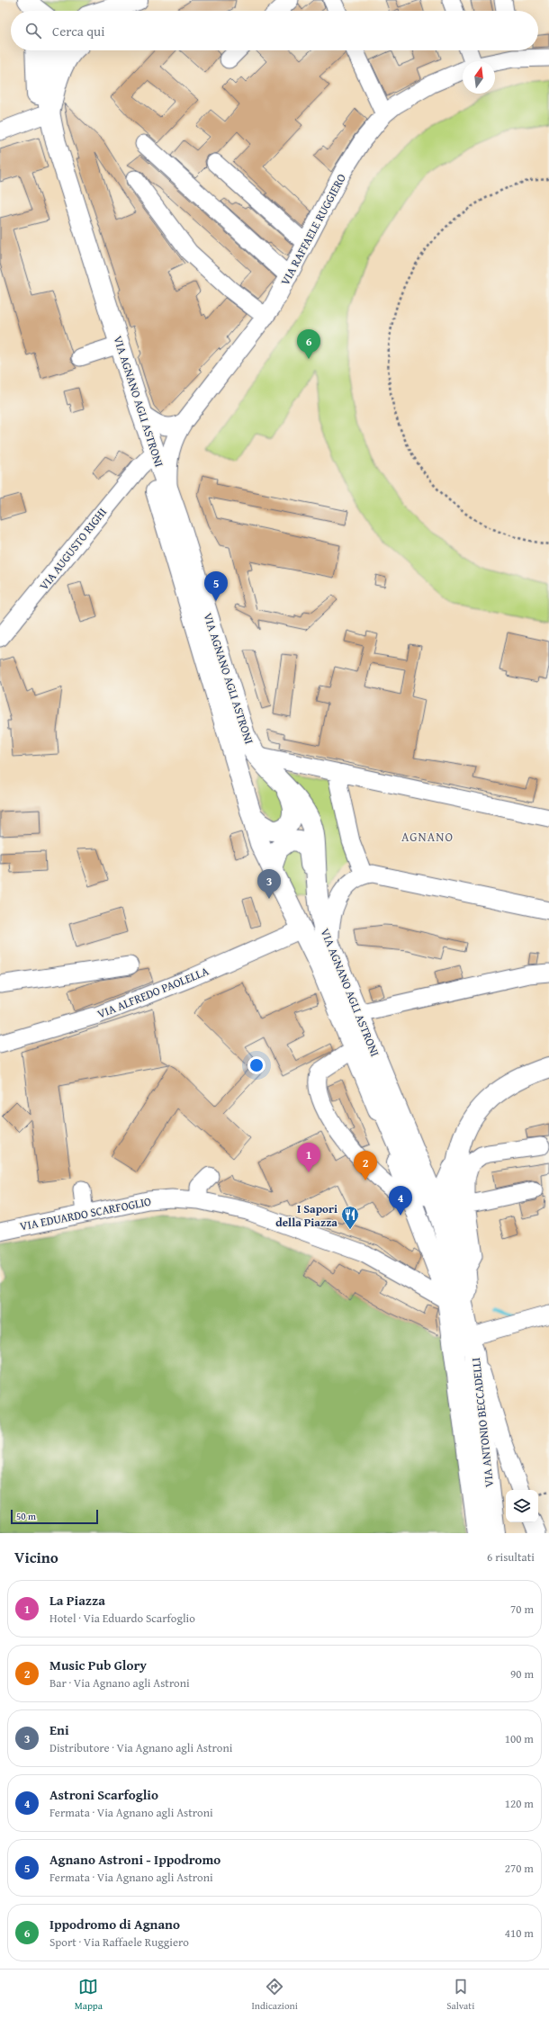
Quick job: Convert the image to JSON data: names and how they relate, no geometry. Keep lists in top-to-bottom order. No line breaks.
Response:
{"streets":{"main road":["VIA AGNANO AGLI ASTRONI","VIA ANTONIO BECCADELLI"],"street":["VIA RAFFAELE RUGGIERO","VIA AUGUSTO RIGHI","VIA ALFREDO PAOLELLA","VIA EDUARDO SCARFOGLIO"]},"crossings":[["VIA RAFFAELE RUGGIERO","VIA AGNANO AGLI ASTRONI"],["VIA AGNANO AGLI ASTRONI","VIA AUGUSTO RIGHI"],["VIA AGNANO AGLI ASTRONI","VIA ALFREDO PAOLELLA"],["VIA AGNANO AGLI ASTRONI","VIA EDUARDO SCARFOGLIO"],["VIA AGNANO AGLI ASTRONI","VIA ANTONIO BECCADELLI"],["VIA EDUARDO SCARFOGLIO","VIA ANTONIO BECCADELLI"]],"districts":["AGNANO"],"places":{"restaurant":["I Sapori della Piazza"]},"scale_bar":"50 m","north":"top","page":{"search":"Cerca qui","pins":["6","5","3","1","2","4"],"scale":"50 m","heading":["Vicino","6 risultati"],"list":[{"mark":"1","name":"La Piazza","note":"Hotel · Via Eduardo Scarfoglio","value":"70 m"},{"mark":"2","name":"Music Pub Glory","note":"Bar · Via Agnano agli Astroni","value":"90 m"},{"mark":"3","name":"Eni","note":"Distributore · Via Agnano agli Astroni","value":"100 m"},{"mark":"4","name":"Astroni Scarfoglio","note":"Fermata · Via Agnano agli Astroni","value":"120 m"},{"mark":"5","name":"Agnano Astroni - Ippodromo","note":"Fermata · Via Agnano agli Astroni","value":"270 m"},{"mark":"6","name":"Ippodromo di Agnano","note":"Sport · Via Raffaele Ruggiero","value":"410 m"}],"nav":["Mappa","Indicazioni","Salvati"]}}
